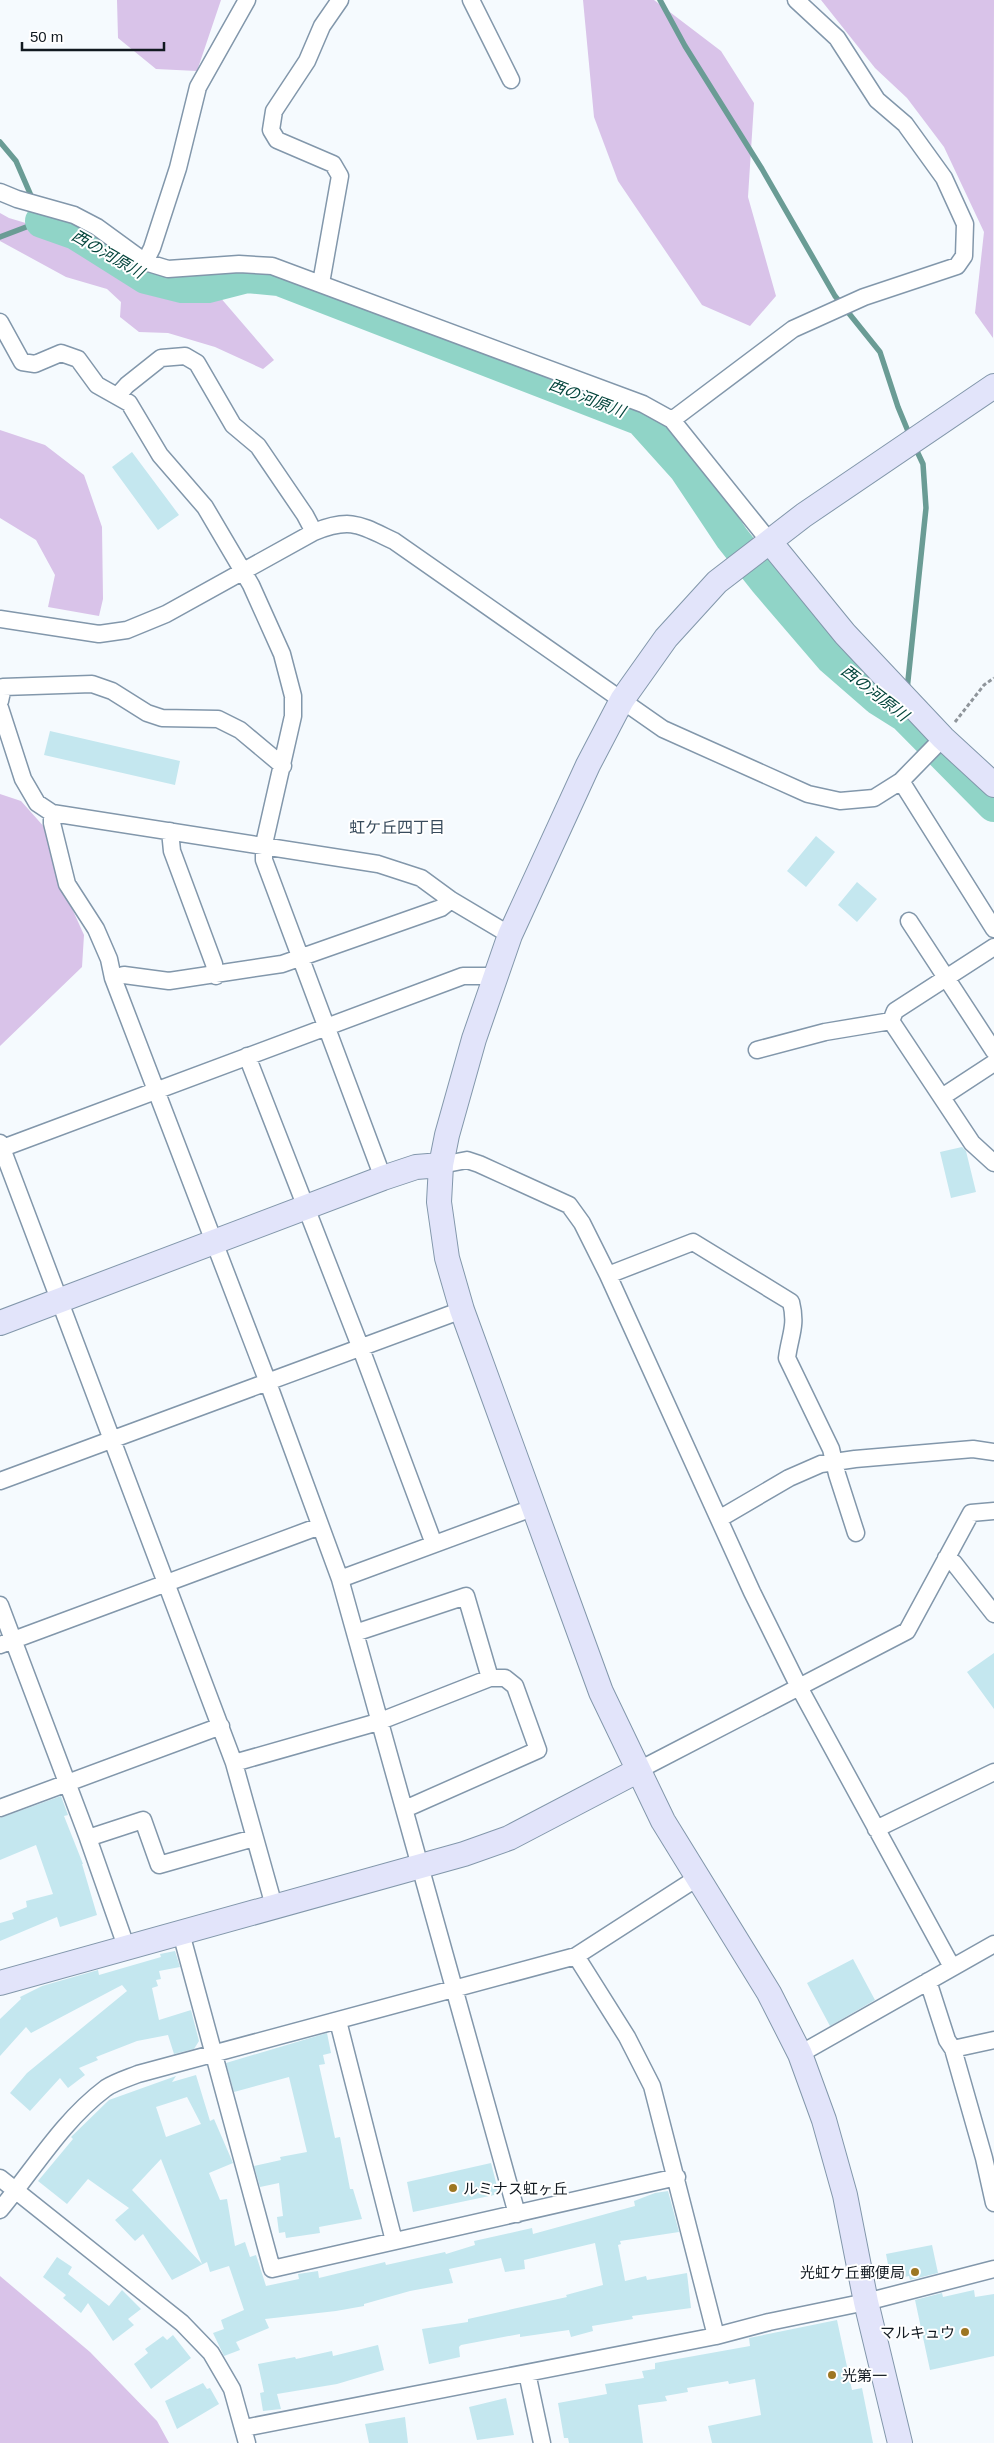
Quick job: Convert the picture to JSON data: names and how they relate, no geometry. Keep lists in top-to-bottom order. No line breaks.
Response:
{"districts":["虹ケ丘四丁目"],"water":["西の河原川"],"places":["ルミナス虹ヶ丘","光虹ケ丘郵便局","マルキュウ","光第一"],"scale_bar":"50 m"}
